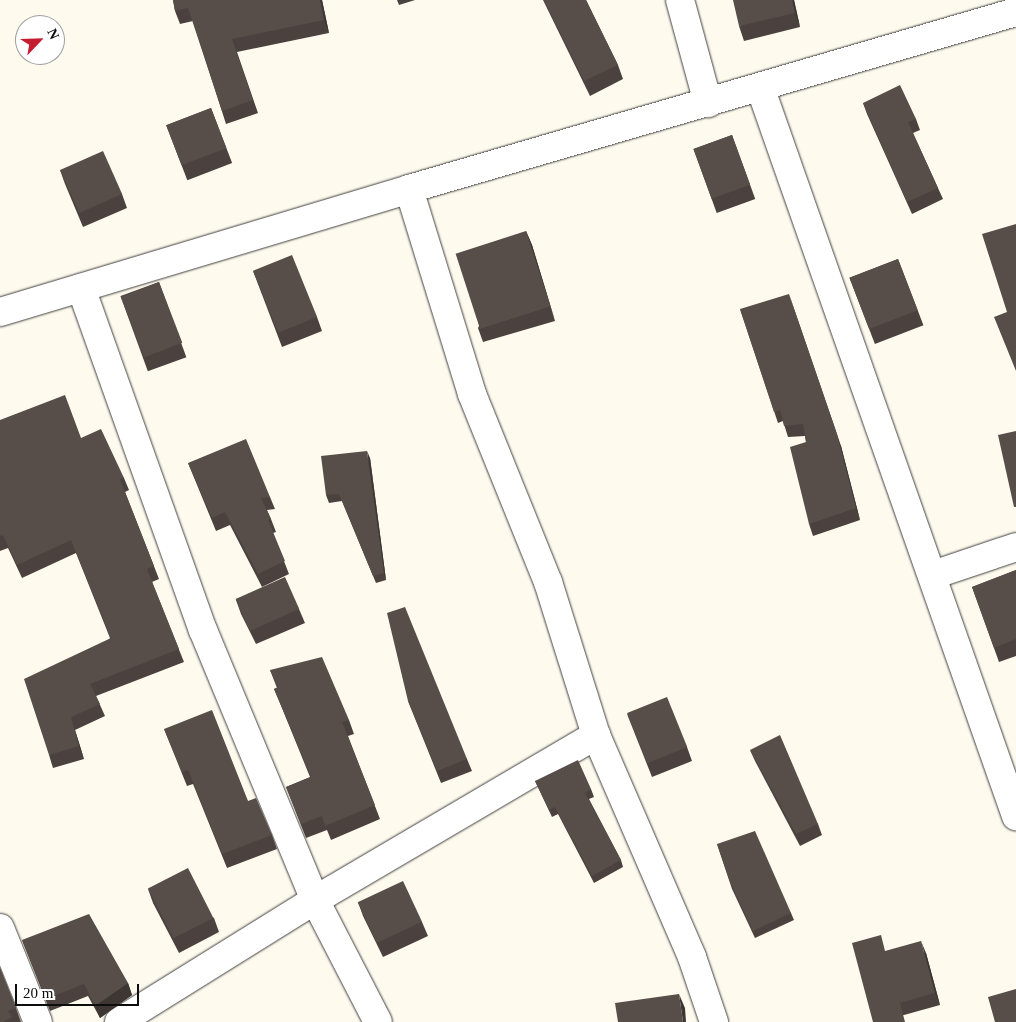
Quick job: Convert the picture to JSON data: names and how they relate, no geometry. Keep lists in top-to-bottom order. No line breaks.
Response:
{"scale_bar":"20 m","north":"top right"}
